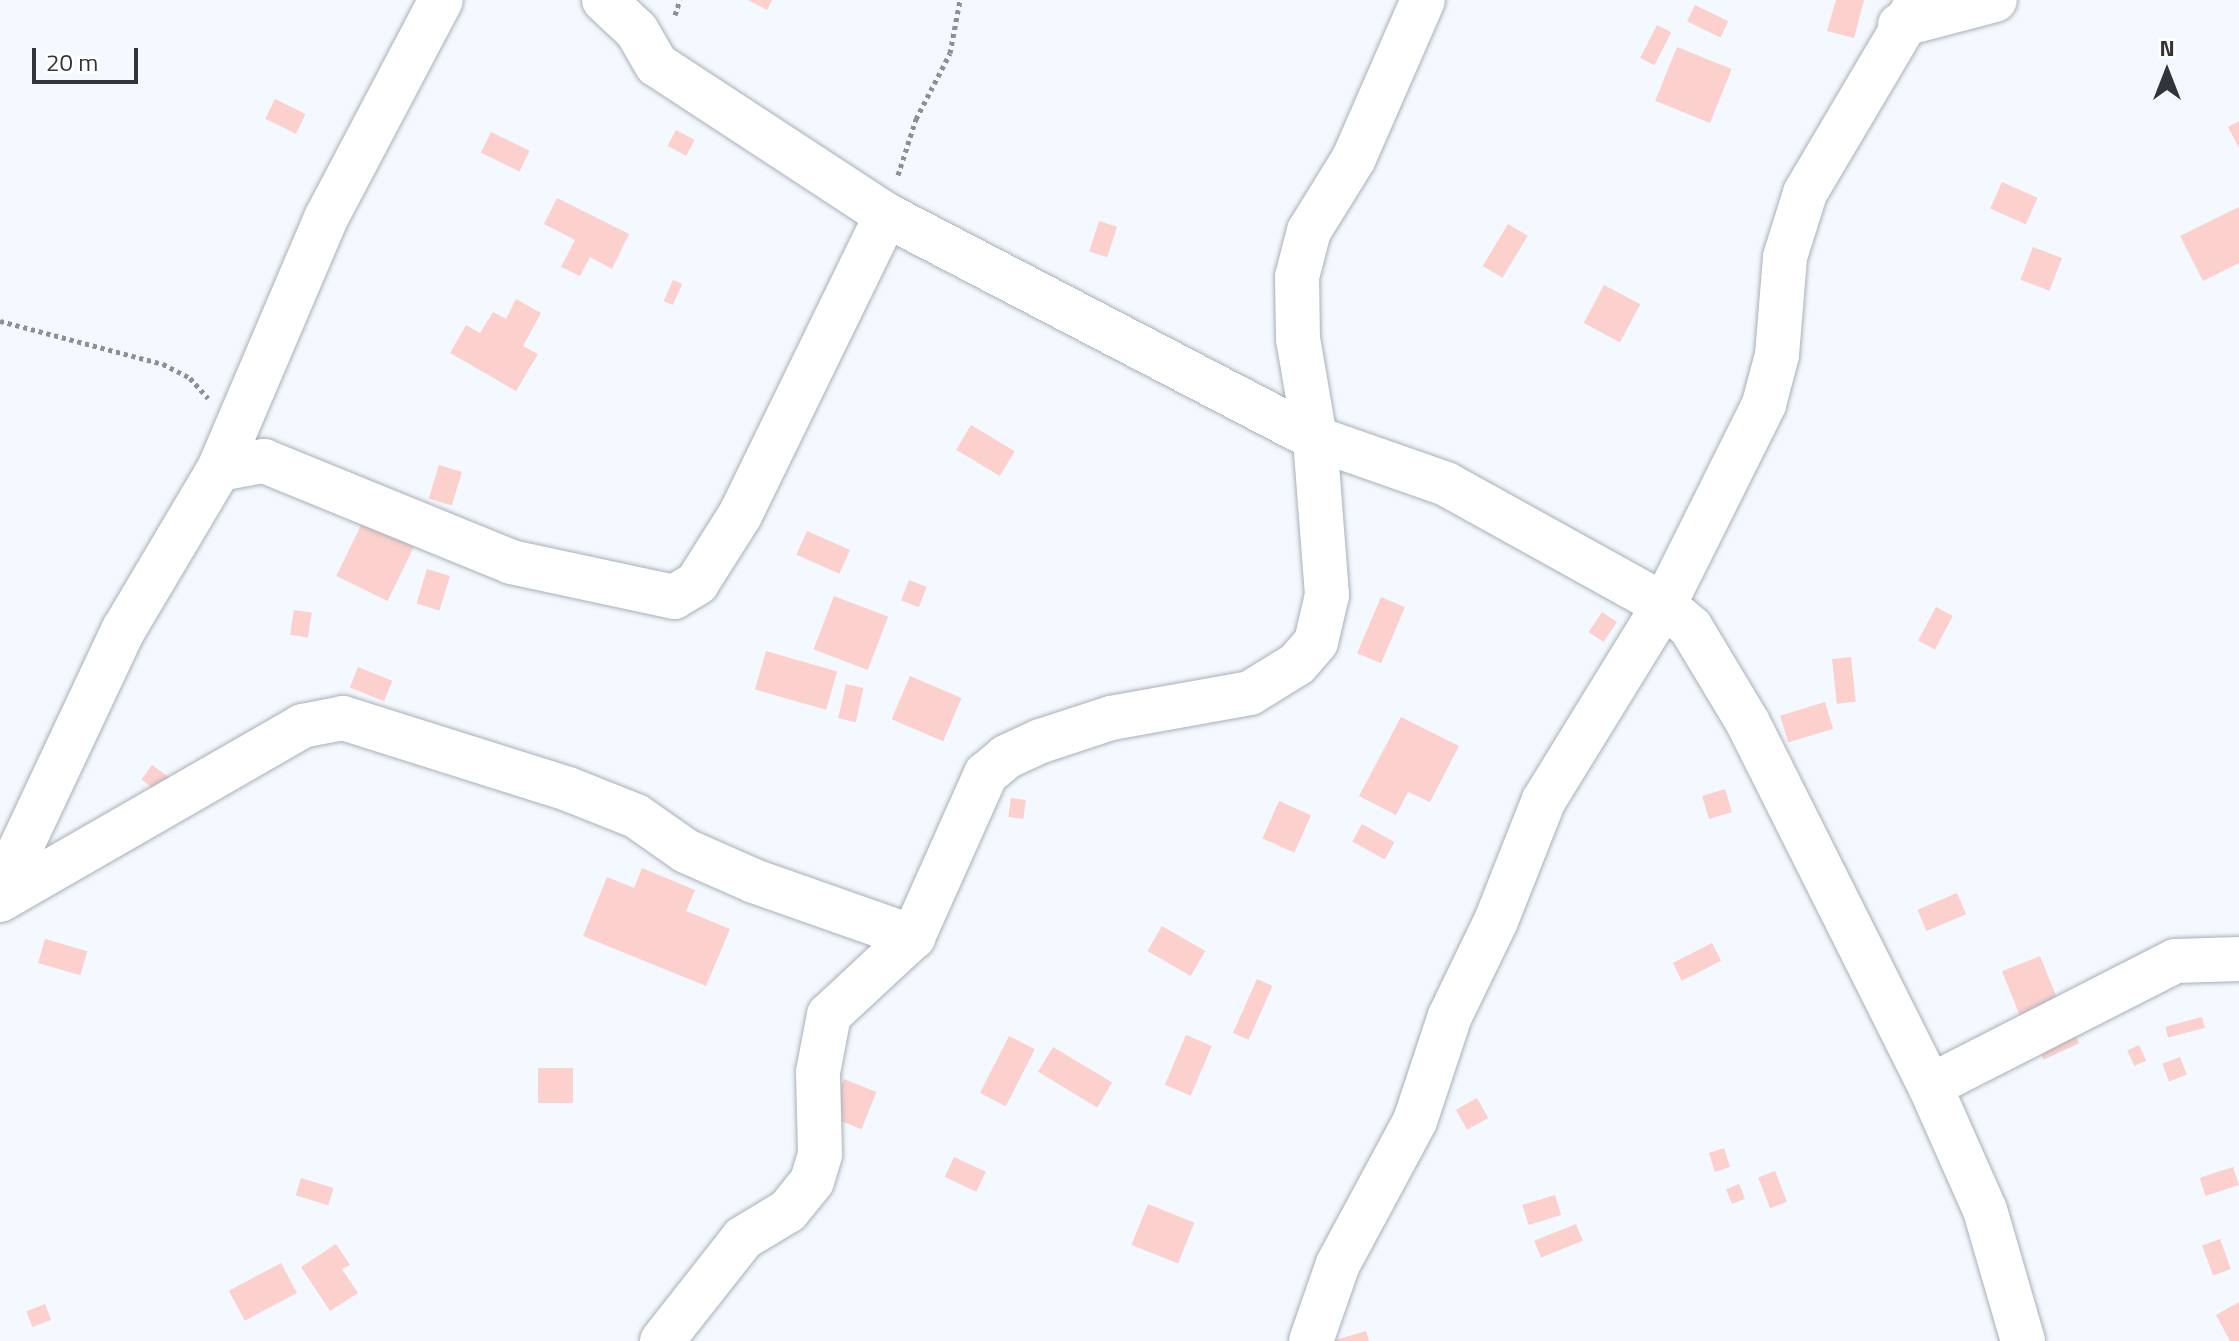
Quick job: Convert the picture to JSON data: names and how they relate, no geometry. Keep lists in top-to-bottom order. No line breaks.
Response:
{"scale_bar":"20 m","north":"top"}
